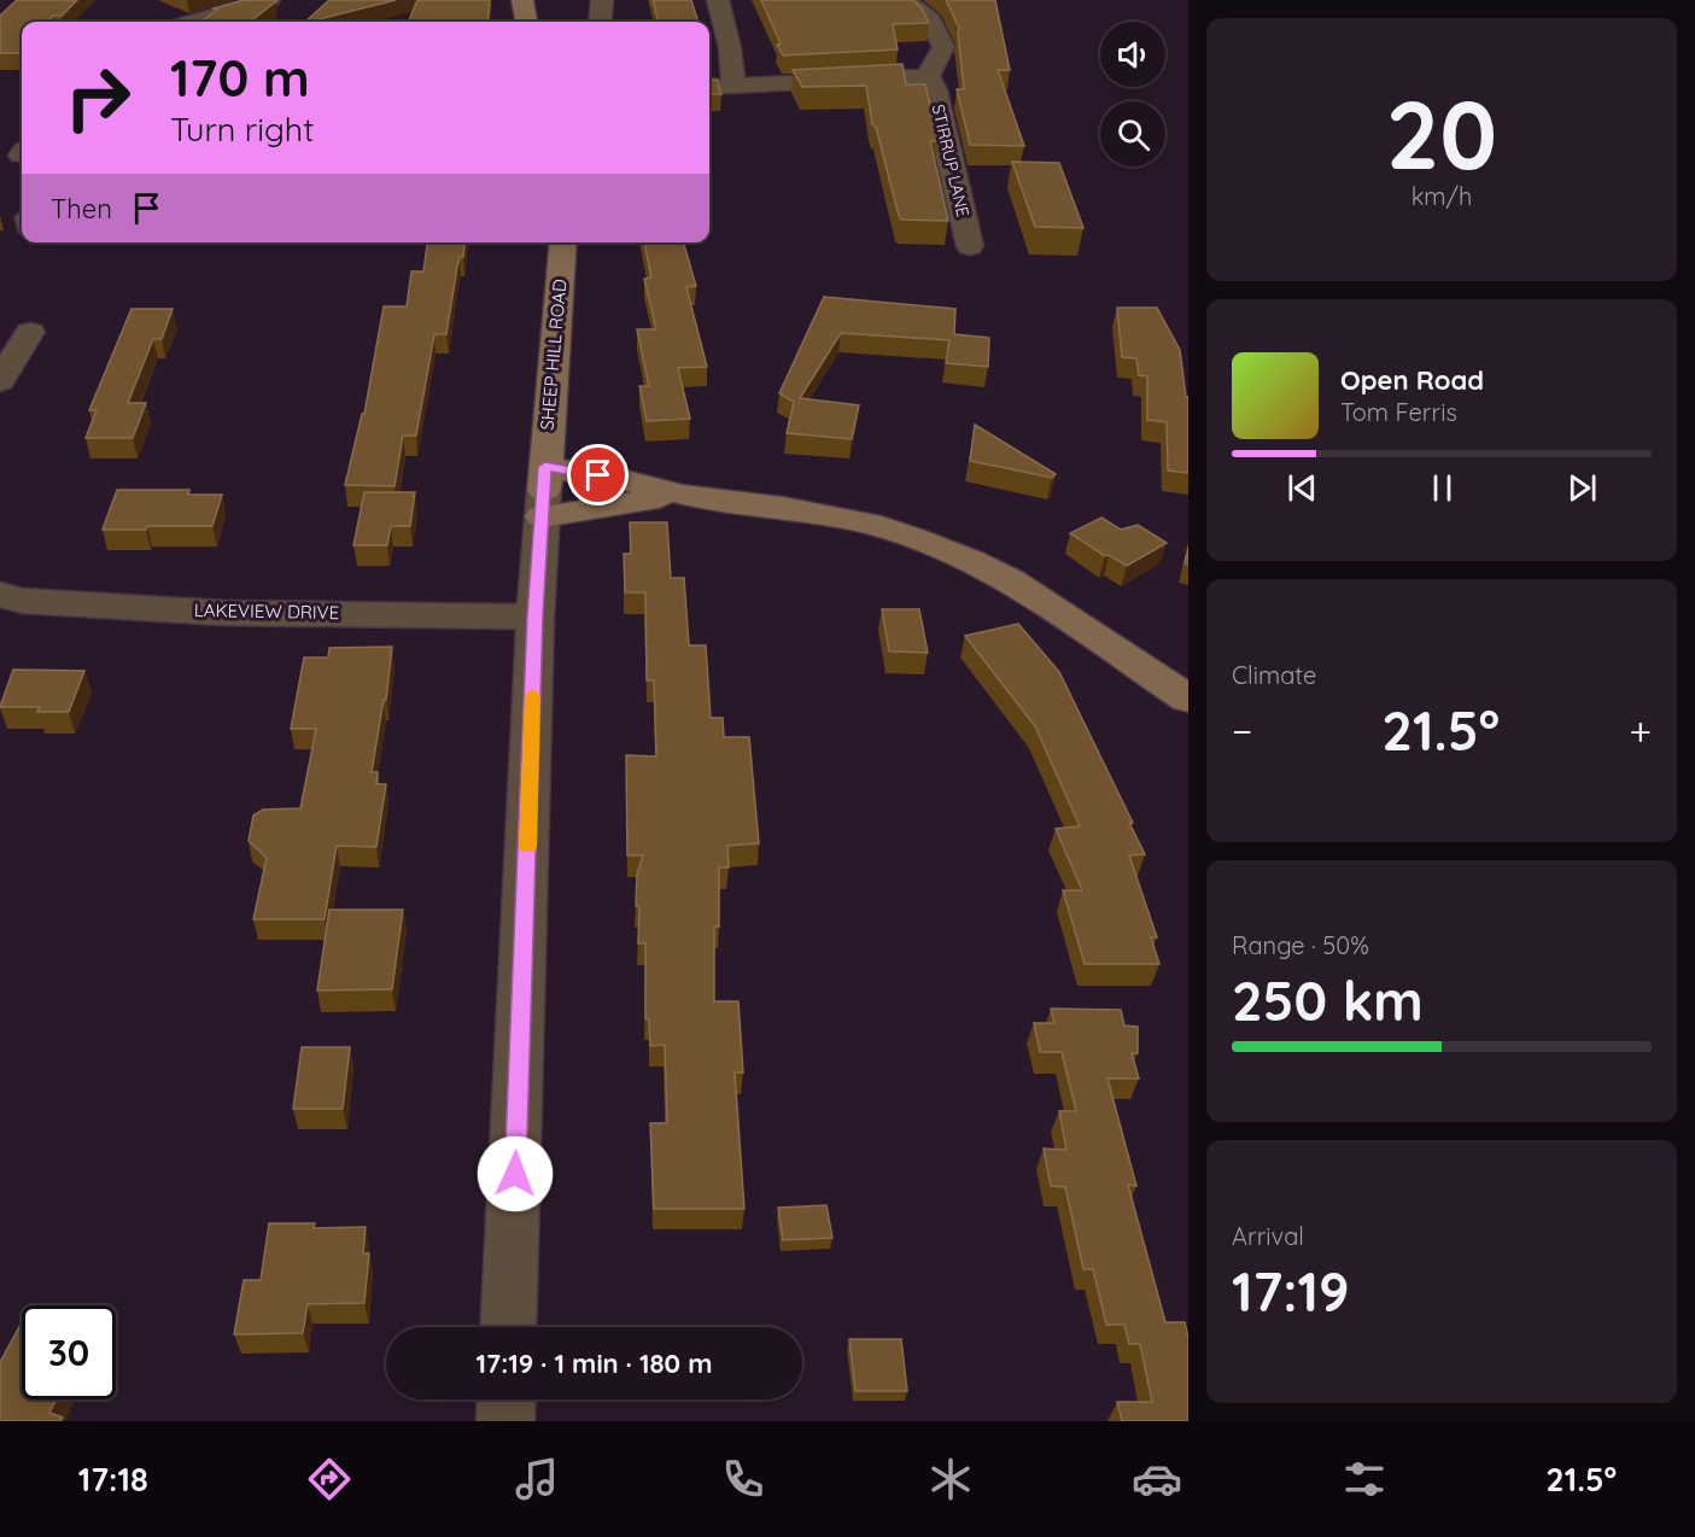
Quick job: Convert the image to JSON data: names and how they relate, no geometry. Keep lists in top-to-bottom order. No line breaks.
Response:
{"streets":{"street":["STIRRUP LANE","SHEEP HILL ROAD","LAKEVIEW DRIVE"]},"crossings":[["SHEEP HILL ROAD","LAKEVIEW DRIVE"]],"page":{"tile":[["20","km/h"],"Climate",["Range · 50%","250 km"],["Arrival","17:19"]],"turn":["170 m","Turn right"],"then":"Then","song":["Open Road","Tom Ferris"],"heat":["−","21.5°","+"],"limit":"30","trip":"17:19 · 1 min · 180 m","tabs":["17:18","21.5°"]}}
